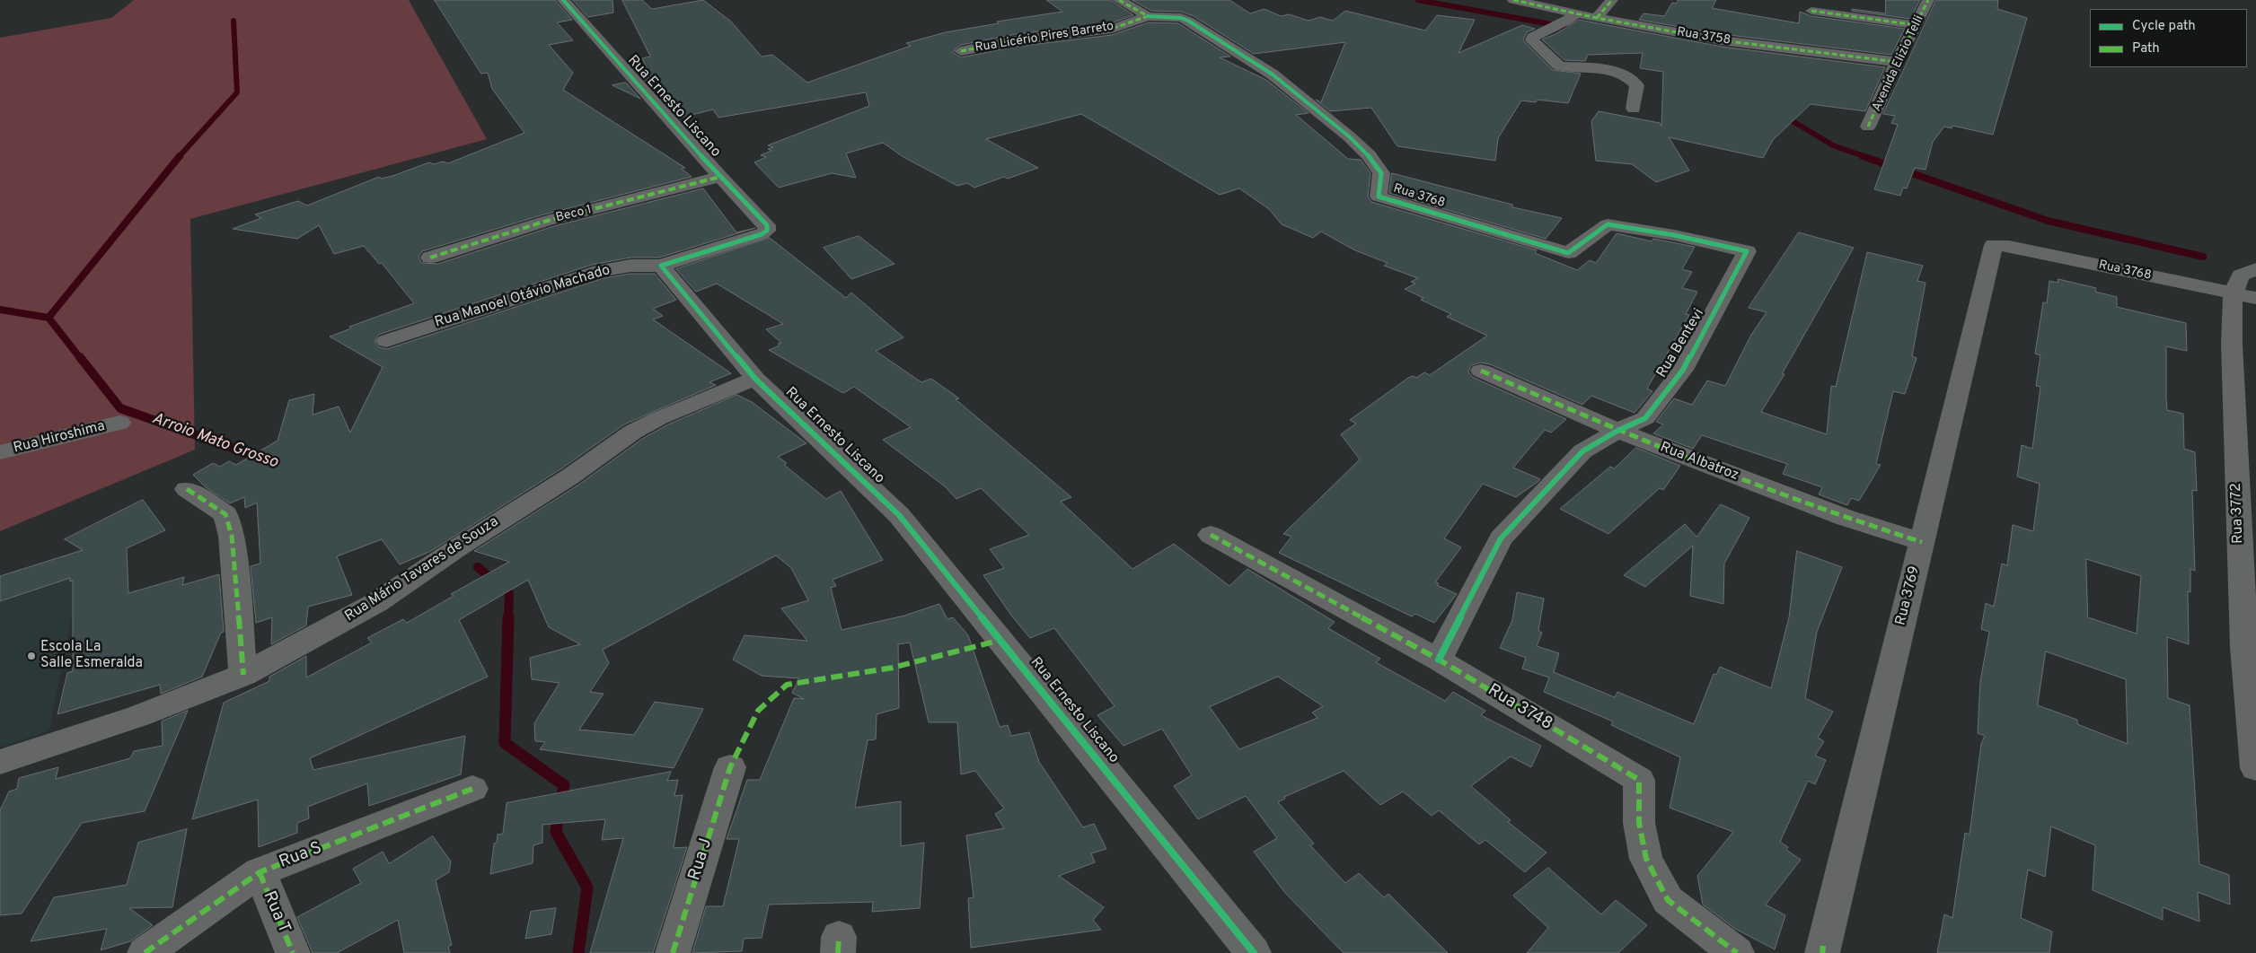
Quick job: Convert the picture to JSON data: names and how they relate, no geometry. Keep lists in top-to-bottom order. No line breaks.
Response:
{"streets":{"street":["Rua 3758","Rua Licério Pires Barreto","Avenida Elizio Telli","Rua Ernesto Liscano","Rua 3768","Beco 1","Rua Manoel Otávio Machado","Rua Bentevi","Rua Hiroshima","Rua Albatroz","Rua 3772","Rua Mário Tavares de Souza","Rua 3769","Rua 3748","Rua S","Rua J","Rua T"]},"crossings":[["Rua 3758","Avenida Elizio Telli"],["Rua Licério Pires Barreto","Rua 3768"],["Rua Ernesto Liscano","Beco 1"],["Rua Ernesto Liscano","Rua Manoel Otávio Machado"],["Rua Ernesto Liscano","Rua Mário Tavares de Souza"],["Rua 3768","Rua Bentevi"],["Rua 3768","Rua 3772"],["Rua 3768","Rua 3769"],["Rua Bentevi","Rua Albatroz"],["Rua Bentevi","Rua 3748"],["Rua Albatroz","Rua 3769"],["Rua S","Rua T"]],"water":["Arroio Mato Grosso"],"places":["Escola La Salle Esmeralda"],"legend":["Cycle path","Path"]}
